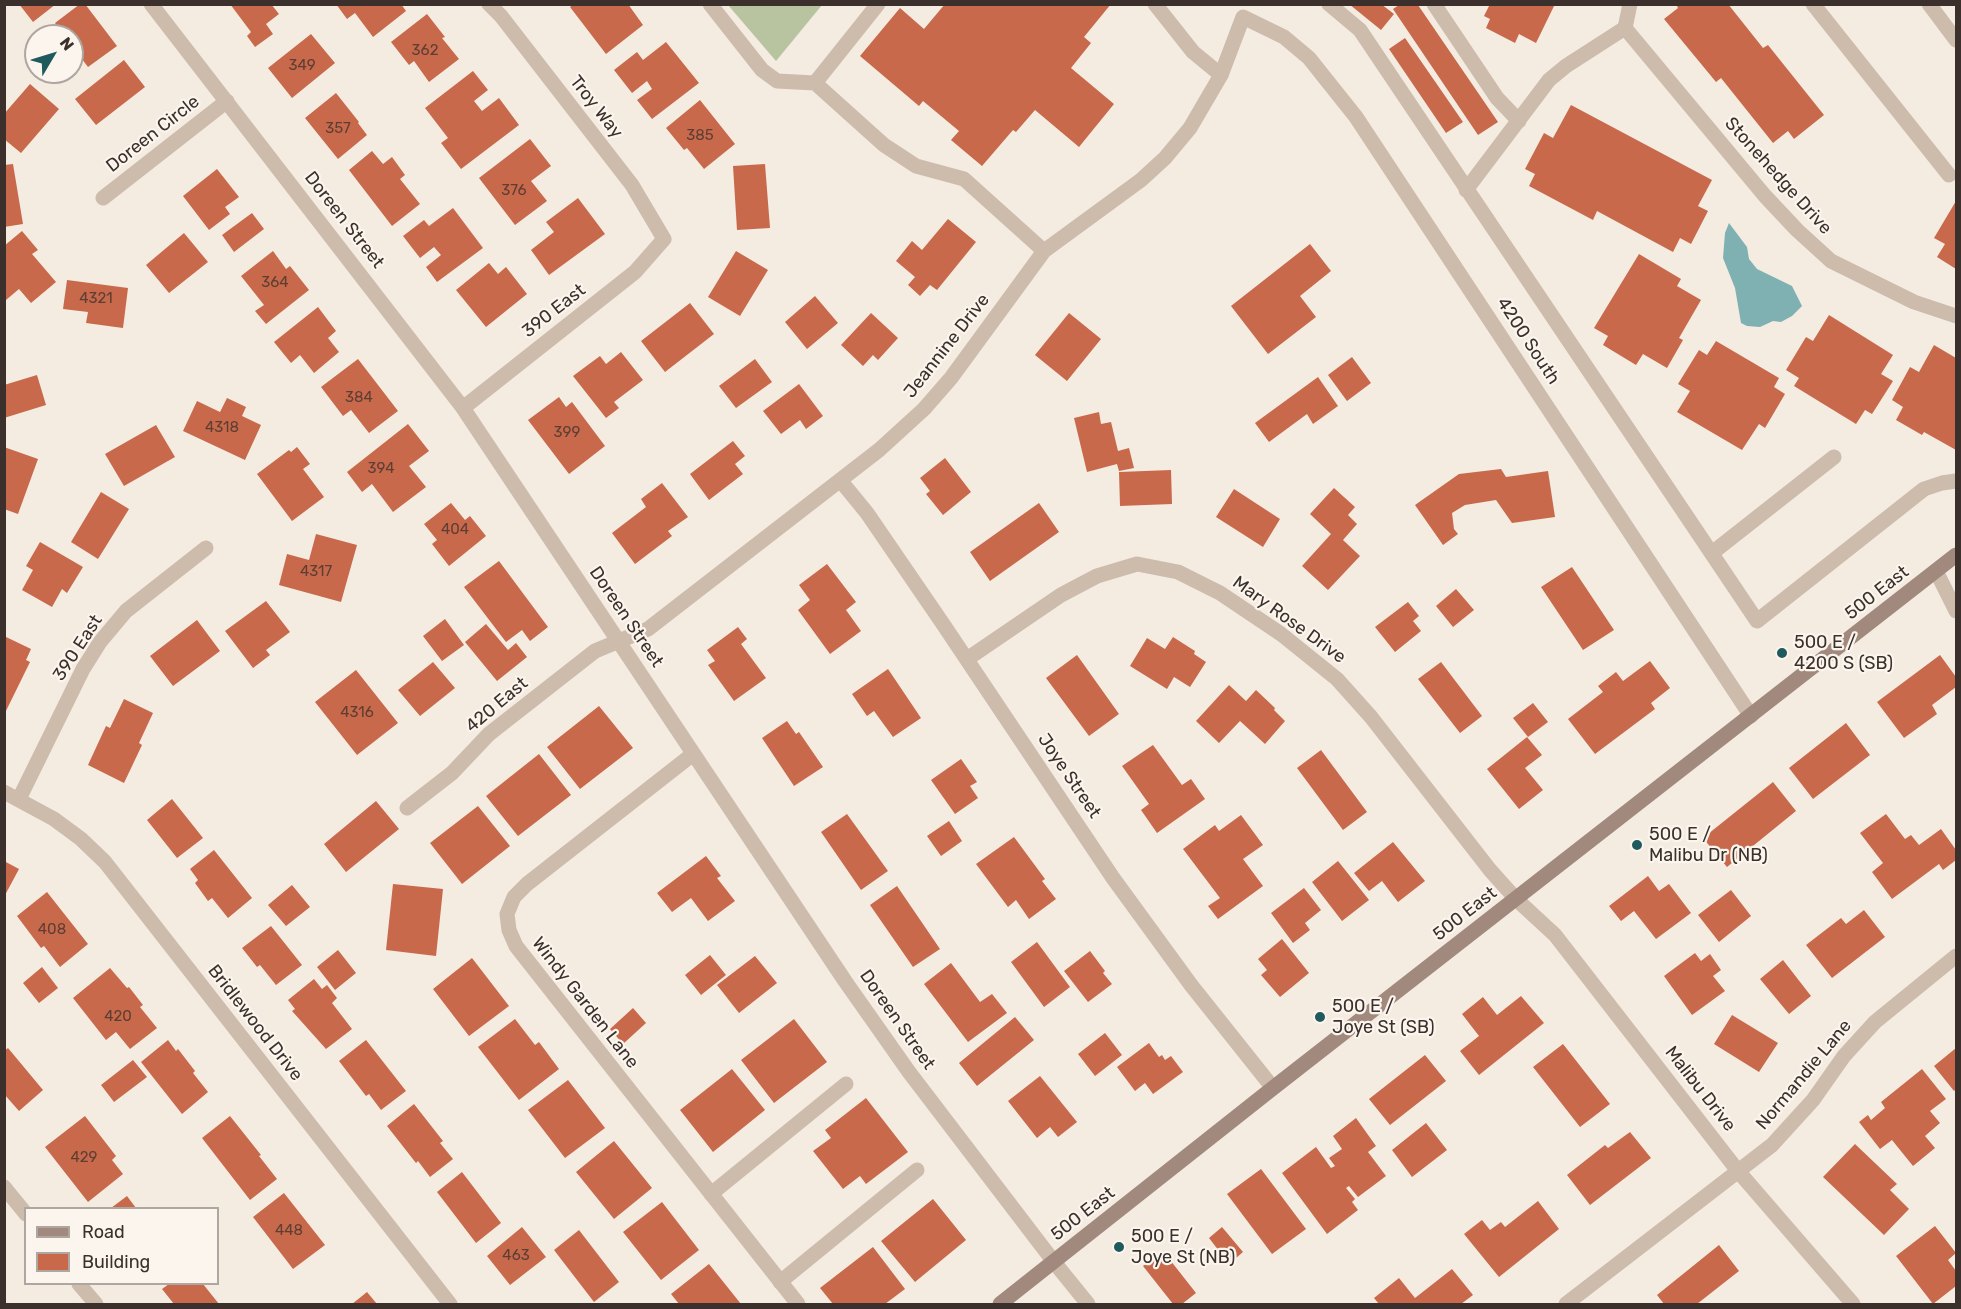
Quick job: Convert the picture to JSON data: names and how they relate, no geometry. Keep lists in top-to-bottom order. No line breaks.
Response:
{"streets":{"street":["Troy Way","Doreen Circle","Stonehedge Drive","Doreen Street","390 East","4200 South","Jeannine Drive","500 East","Mary Rose Drive","420 East","Joye Street","Windy Garden Lane","Bridlewood Drive","Normandie Lane","Malibu Drive"]},"crossings":[["Troy Way","390 East"],["Doreen Circle","Doreen Street"],["Doreen Street","390 East"],["Doreen Street","Jeannine Drive"],["Doreen Street","500 East"],["Doreen Street","420 East"],["Doreen Street","Windy Garden Lane"],["390 East","Bridlewood Drive"],["4200 South","Jeannine Drive"],["4200 South","500 East"],["Jeannine Drive","420 East"],["Jeannine Drive","Joye Street"],["500 East","Mary Rose Drive"],["500 East","Joye Street"],["500 East","Malibu Drive"],["Mary Rose Drive","Joye Street"],["Mary Rose Drive","Malibu Drive"],["Normandie Lane","Malibu Drive"]],"places":["500 E / 4200 S (SB)","500 E / Malibu Dr (NB)","500 E / Joye St (SB)","500 E / Joye St (NB)"],"house_numbers":["362","349","357","385","376","364","4321","384","4318","399","394","404","4317","4316","408","420","429","448","463"],"legend":["Road","Building"],"north":"top right"}
